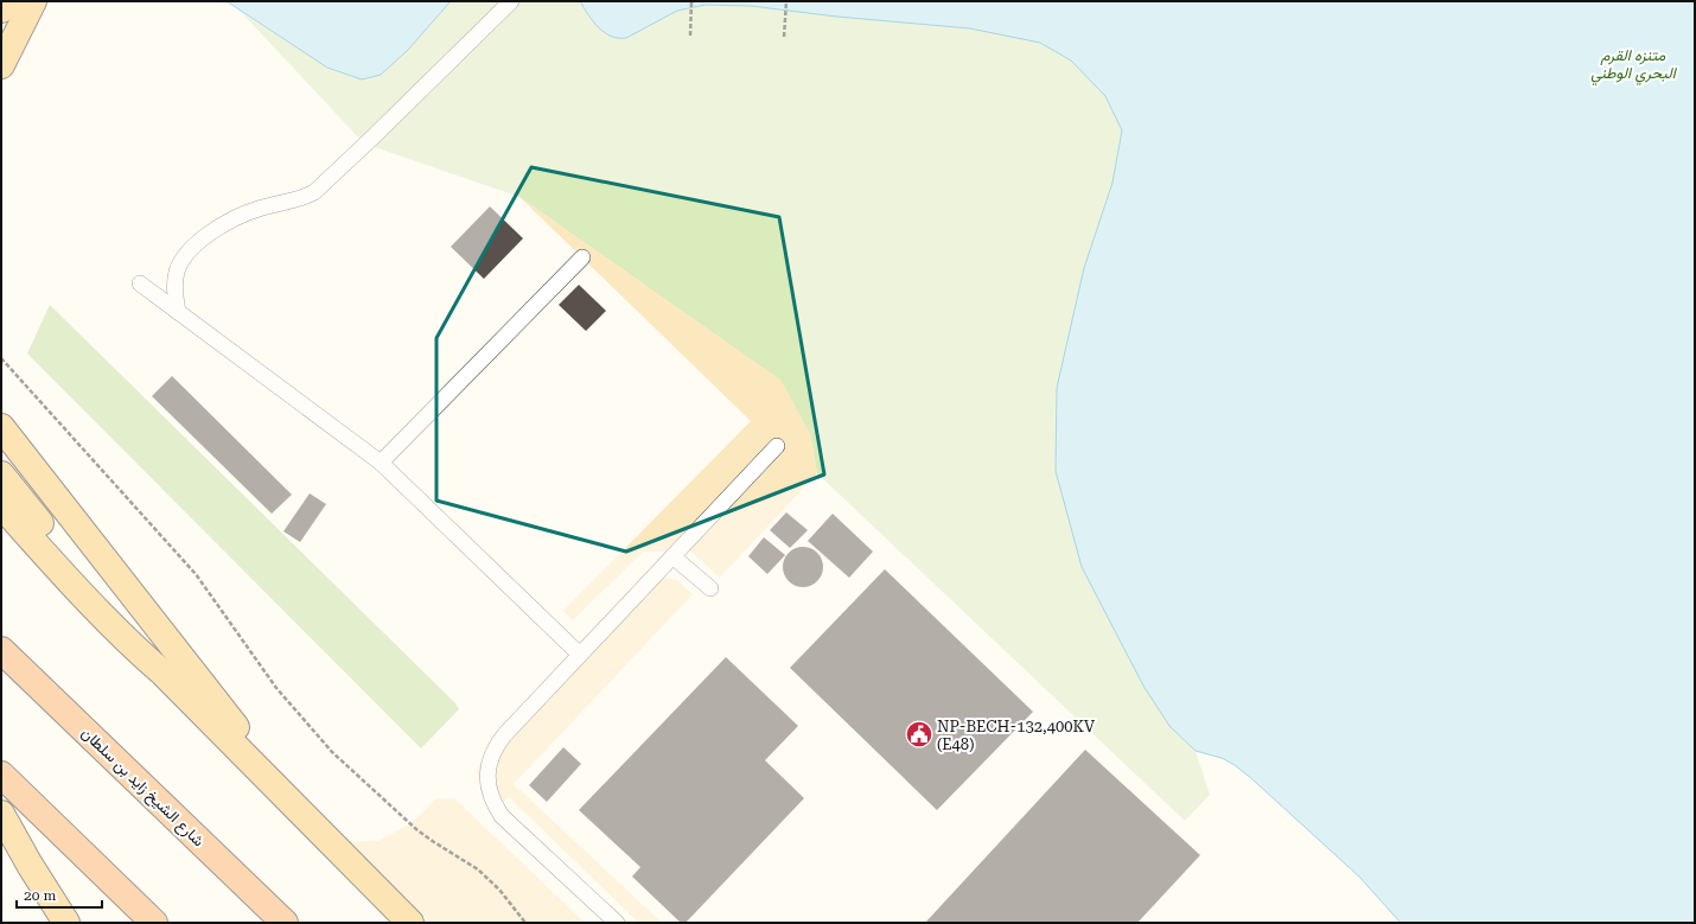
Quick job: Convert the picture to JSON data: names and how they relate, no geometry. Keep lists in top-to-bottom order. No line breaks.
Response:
{"streets":{"highway":["شارع الشيخ زايد بن سلطان"]},"parks":["متنزه القرم البحري الوطني"],"places":{"public building":["NP-BECH-132,400KV (E48)"]},"scale_bar":"20 m"}
